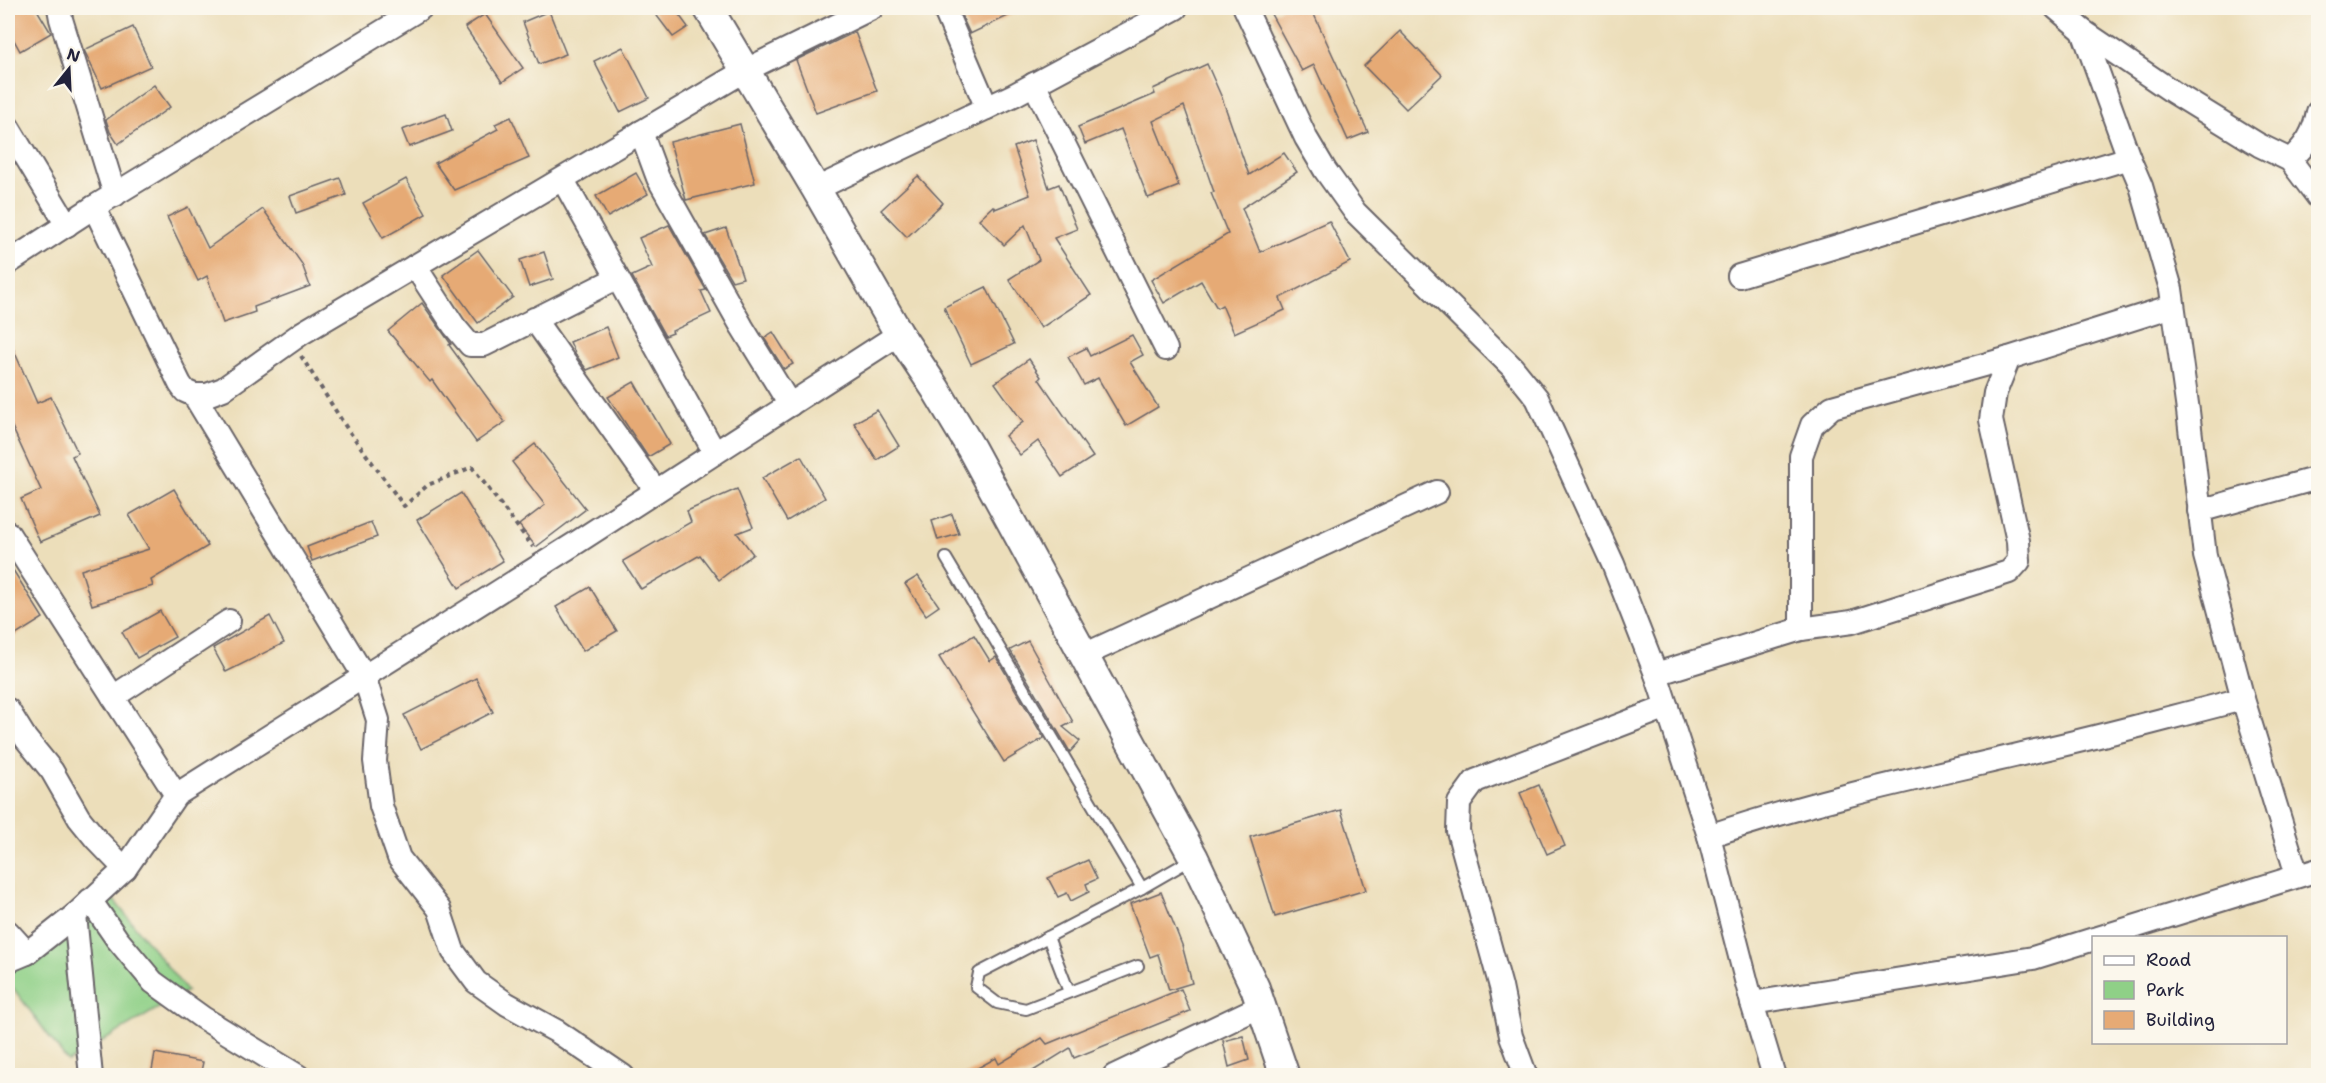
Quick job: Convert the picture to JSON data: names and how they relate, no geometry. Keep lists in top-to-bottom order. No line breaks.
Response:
{"legend":["Road","Park","Building"],"north":"top"}
